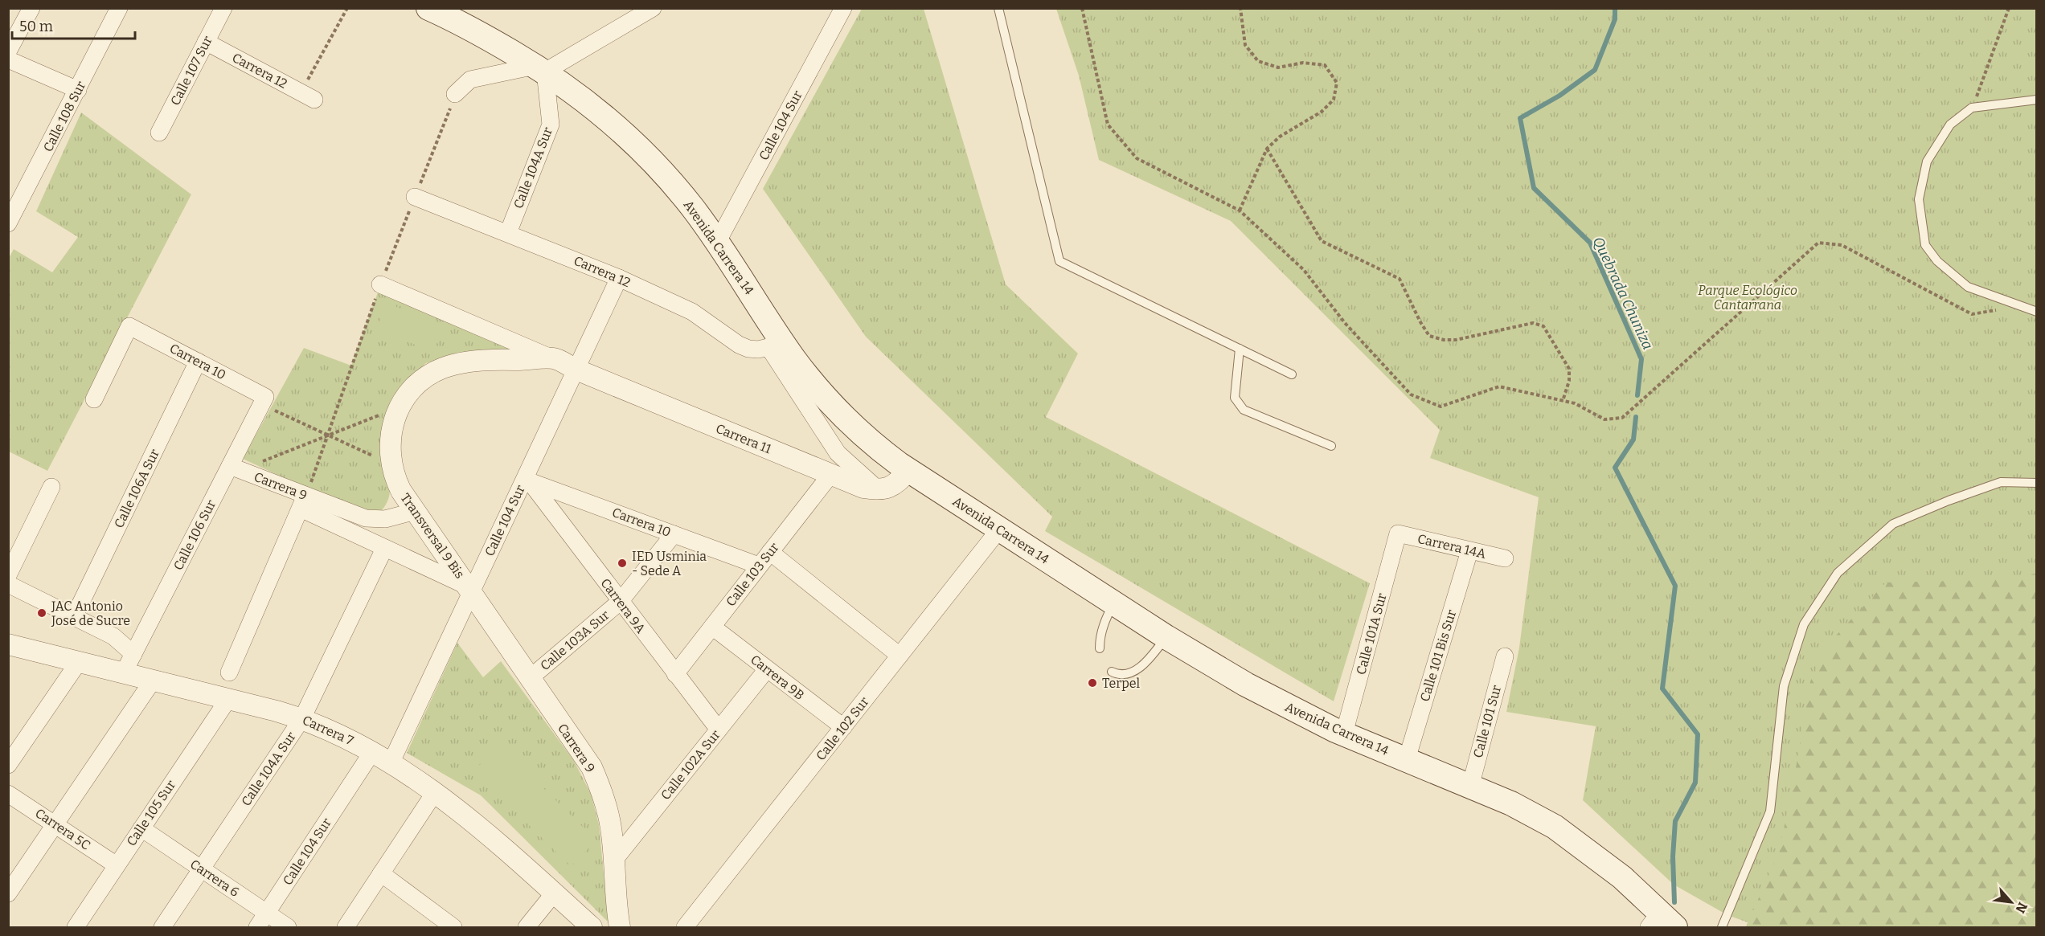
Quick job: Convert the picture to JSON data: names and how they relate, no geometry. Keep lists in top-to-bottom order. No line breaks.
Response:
{"streets":{"main road":["Avenida Carrera 14"],"street":["Calle 107 Sur","Carrera 12","Calle 108 Sur","Calle 104 Sur","Calle 104A Sur","Carrera 10","Carrera 11","Carrera 9","Calle 106A Sur","Calle 106 Sur","Transversal 9 Bis","Carrera 14A","Calle 103 Sur","Carrera 9A","Calle 101A Sur","Calle 103A Sur","Calle 101 Bis Sur","Carrera 9B","Calle 101 Sur","Calle 102 Sur","Carrera 7","Calle 102A Sur","Calle 105 Sur","Carrera 5C","Carrera 6"]},"crossings":[["Calle 107 Sur","Carrera 12"],["Carrera 12","Calle 104 Sur"],["Carrera 12","Calle 104A Sur"],["Carrera 12","Avenida Carrera 14"],["Calle 104 Sur","Avenida Carrera 14"],["Calle 104 Sur","Carrera 10"],["Calle 104 Sur","Carrera 11"],["Calle 104 Sur","Carrera 9"],["Calle 104 Sur","Transversal 9 Bis"],["Calle 104 Sur","Carrera 9A"],["Calle 104 Sur","Carrera 7"],["Calle 104 Sur","Carrera 6"],["Calle 104A Sur","Avenida Carrera 14"],["Calle 104A Sur","Carrera 9"],["Calle 104A Sur","Carrera 7"],["Calle 104A Sur","Carrera 6"],["Avenida Carrera 14","Calle 101A Sur"],["Avenida Carrera 14","Calle 101 Bis Sur"],["Avenida Carrera 14","Calle 101 Sur"],["Avenida Carrera 14","Calle 102 Sur"],["Carrera 10","Calle 106A Sur"],["Carrera 10","Calle 106 Sur"],["Carrera 10","Calle 103 Sur"],["Carrera 10","Carrera 9A"],["Carrera 10","Calle 103A Sur"],["Carrera 11","Calle 103 Sur"],["Carrera 9","Calle 106 Sur"],["Carrera 9","Transversal 9 Bis"],["Carrera 9","Calle 103A Sur"],["Carrera 9","Calle 102A Sur"],["Calle 106 Sur","Carrera 7"],["Carrera 14A","Calle 101A Sur"],["Carrera 14A","Calle 101 Bis Sur"],["Calle 103 Sur","Carrera 9A"],["Calle 103 Sur","Carrera 9B"],["Carrera 9A","Calle 103A Sur"],["Carrera 9A","Calle 102A Sur"],["Carrera 9B","Calle 102 Sur"],["Carrera 9B","Calle 102A Sur"],["Carrera 7","Calle 105 Sur"],["Calle 105 Sur","Carrera 5C"],["Calle 105 Sur","Carrera 6"]],"water":["Quebrada Chuniza"],"parks":["Parque Ecológico Cantarrana"],"places":["IED Usminia - Sede A","JAC Antonio José de Sucre","Terpel"],"scale_bar":"50 m","north":"bottom right"}
